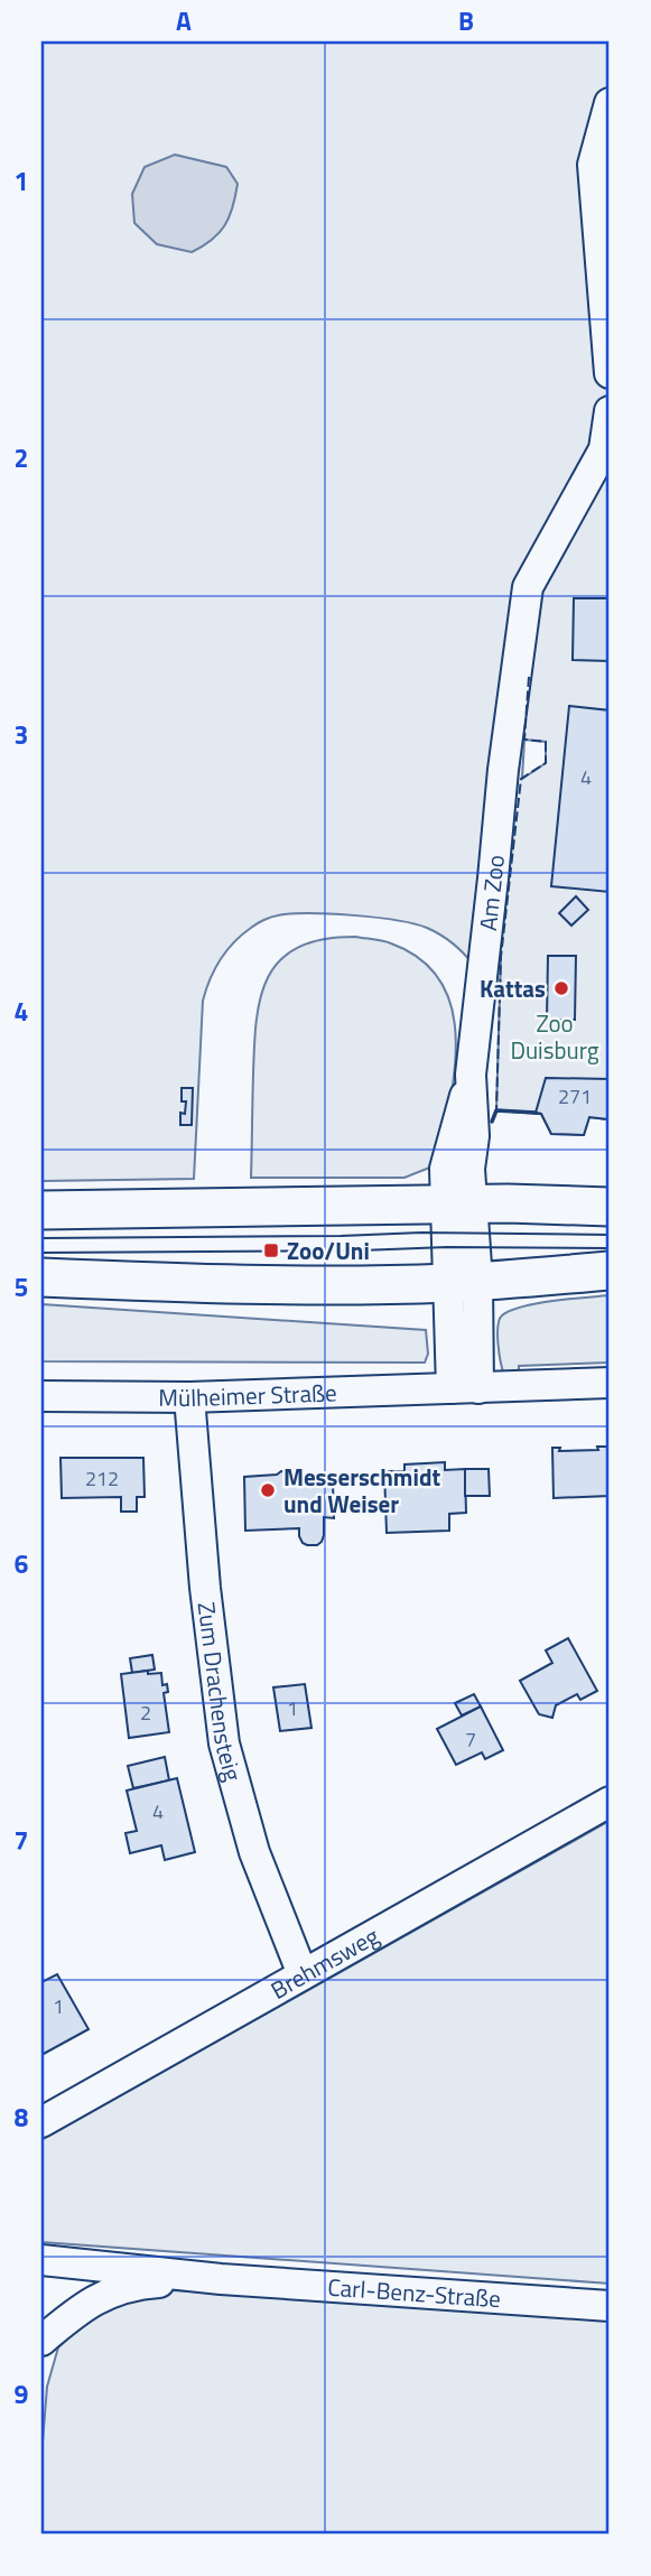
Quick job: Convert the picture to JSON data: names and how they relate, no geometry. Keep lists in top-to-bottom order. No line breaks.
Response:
{"streets":{"street":["Am Zoo","Mülheimer Straße","Zum Drachensteig","Brehmsweg","Carl-Benz-Straße"]},"crossings":[["Mülheimer Straße","Zum Drachensteig"],["Zum Drachensteig","Brehmsweg"]],"parks":["Zoo Duisburg"],"places":{"other":["Kattas","Messerschmidt und Weiser"],"transit":["Zoo/Uni"]},"house_numbers":["4","271","212","1","2","7","4","1"],"grid":{"columns":["A","B"],"rows":["1","2","3","4","5","6","7","8","9"]}}
